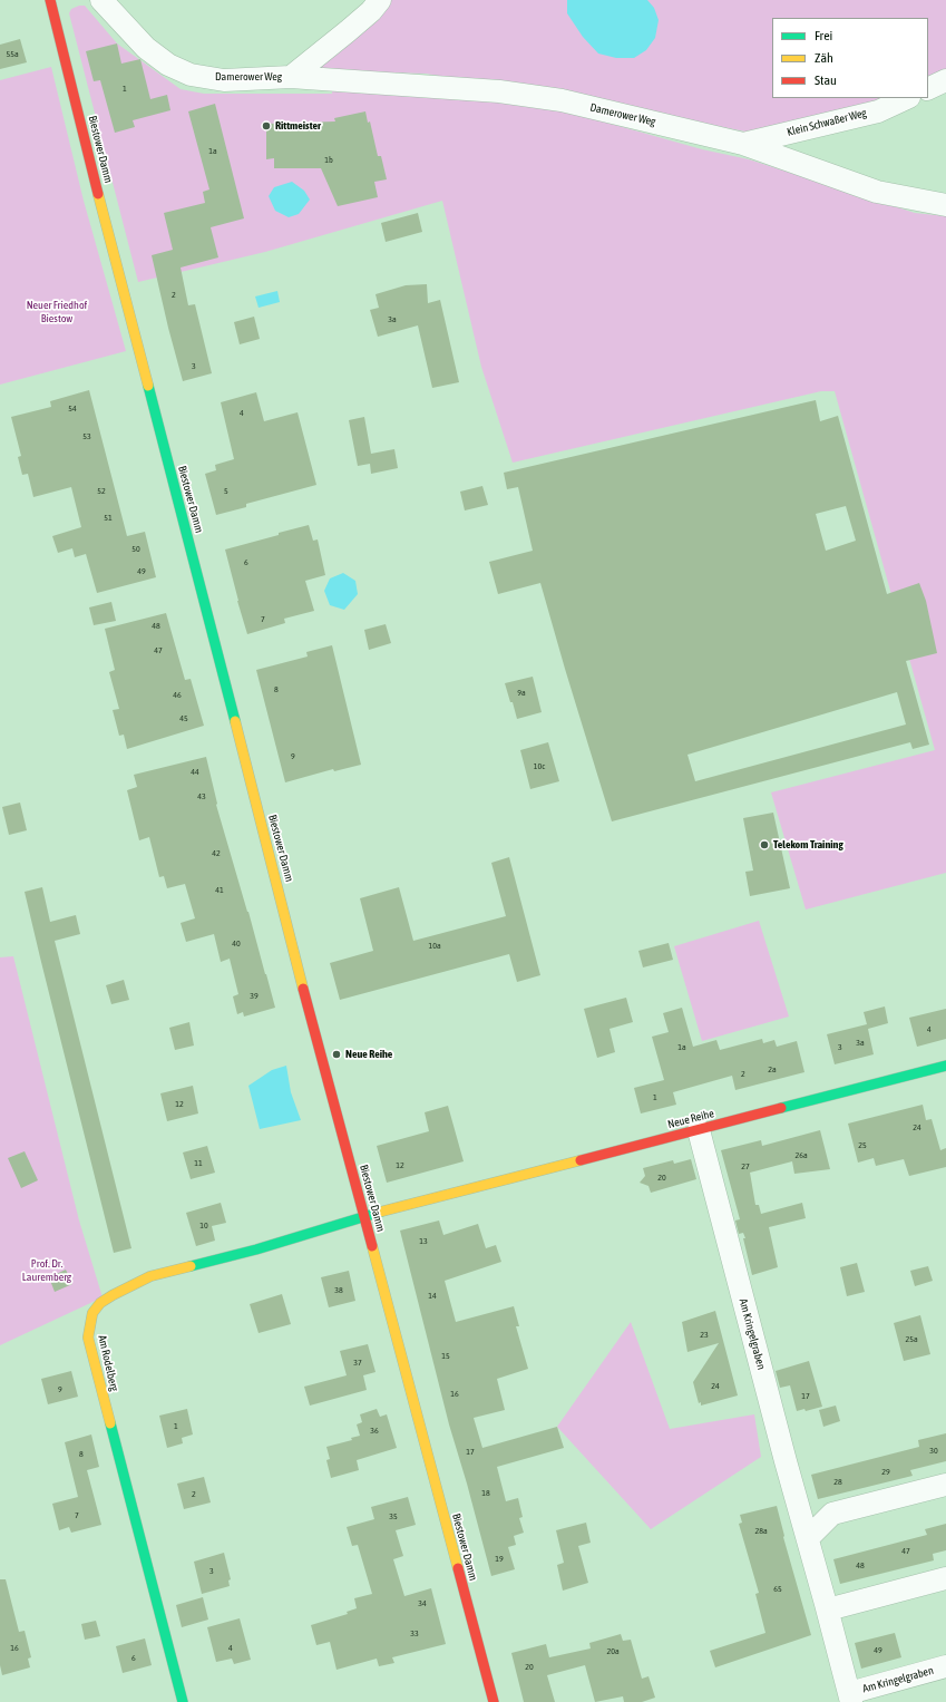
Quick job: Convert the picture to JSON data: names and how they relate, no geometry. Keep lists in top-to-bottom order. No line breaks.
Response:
{"streets":{"street":["Damerower Weg","Klein Schwaßer Weg","Biestower Damm","Neue Reihe","Am Kringelgraben","Am Rodelberg"]},"crossings":[["Damerower Weg","Klein Schwaßer Weg"],["Biestower Damm","Neue Reihe"],["Biestower Damm","Am Rodelberg"],["Neue Reihe","Am Kringelgraben"],["Neue Reihe","Am Rodelberg"]],"parks":["Neuer Friedhof Biestow","Prof. Dr. Lauremberg"],"places":["Rittmeister","Telekom Training","Neue Reihe"],"house_numbers":["55a","1","1a","1b","2","3a","3","54","4","53","52","5","51","50","6","49","7","48","47","8","9a","46","45","9","10c","44","43","42","41","40","10a","39","4","3a","1a","3","2a","2","1","12","24","25","26a","11","12","27","20","10","13","38","14","23","25a","15","37","24","9","16","17","1","36","30","17","8","29","28","18","2","7","35","28a","47","19","48","3","65","34","33","16","4","49","20a","6","20"],"legend":["Frei","Zäh","Stau"]}
